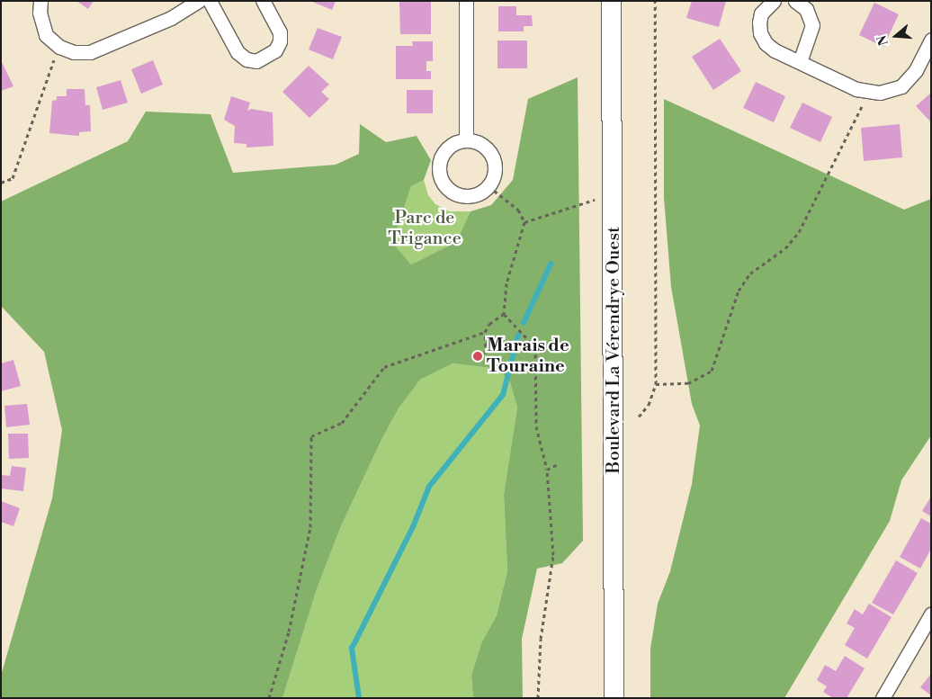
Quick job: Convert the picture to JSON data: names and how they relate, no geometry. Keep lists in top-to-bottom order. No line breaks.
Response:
{"streets":{"main road":["Boulevard La Vérendrye Ouest"]},"parks":["Parc de Trigance"],"places":["Marais de Touraine"],"north":"left"}
